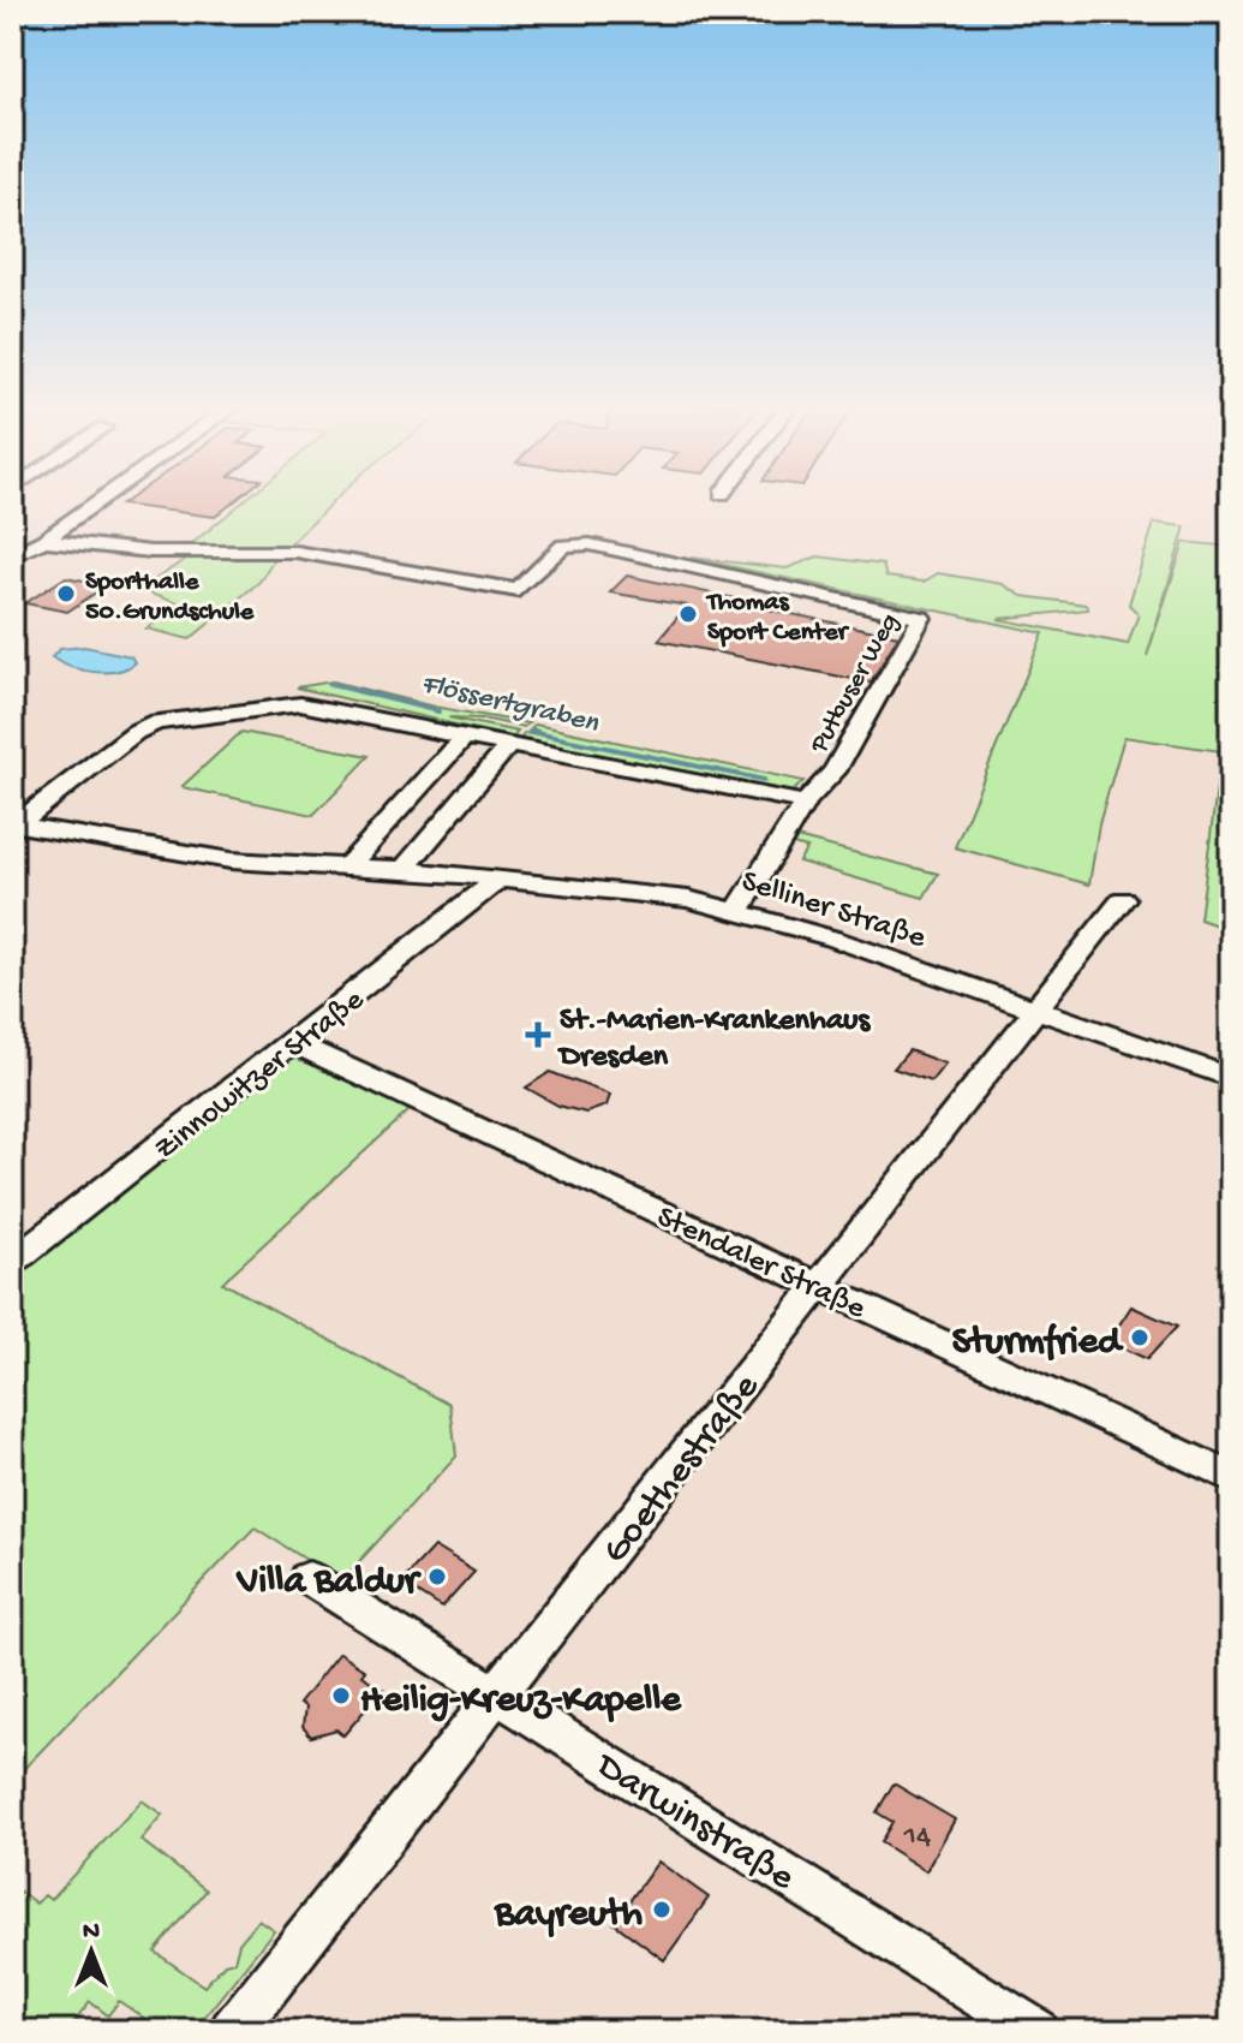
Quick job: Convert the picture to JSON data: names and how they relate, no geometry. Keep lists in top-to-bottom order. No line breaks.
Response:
{"streets":{"street":["Putbuser Weg","Selliner Straße","Zinnowitzer Straße","Stendaler Straße","Goethestraße","Darwinstraße"]},"crossings":[["Selliner Straße","Zinnowitzer Straße"],["Selliner Straße","Goethestraße"],["Zinnowitzer Straße","Stendaler Straße"],["Stendaler Straße","Goethestraße"],["Goethestraße","Darwinstraße"]],"water":["Flössertgraben"],"places":{"other":["Sporthalle 50.Grundschule","Thomas Sport Center","Sturmfried","Villa Baldur","Heilig-Kreuz-Kapelle","Bayreuth"],"health":["St.-Marien-Krankenhaus Dresden"]},"house_numbers":["14"],"north":"top"}
